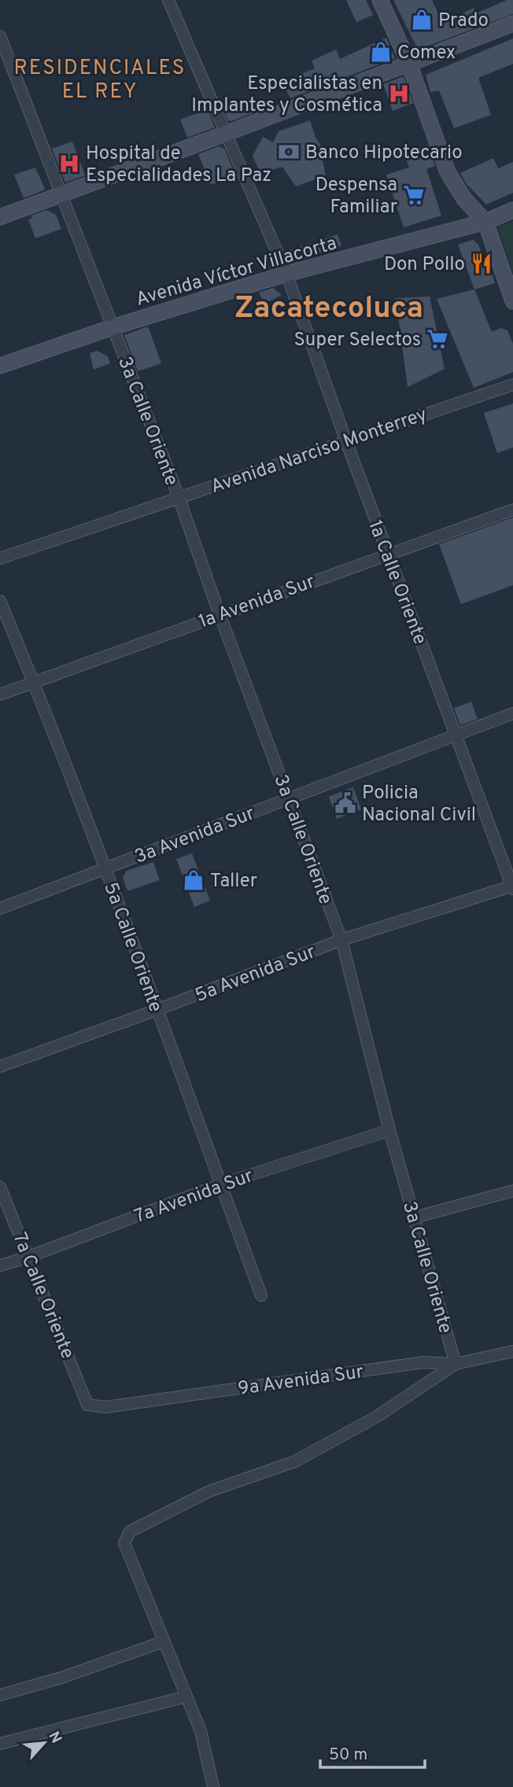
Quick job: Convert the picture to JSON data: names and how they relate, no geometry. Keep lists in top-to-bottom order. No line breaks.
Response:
{"streets":{"main road":["Avenida Víctor Villacorta"],"street":["3a Calle Oriente","Avenida Narciso Monterrey","1a Calle Oriente","1a Avenida Sur","3a Avenida Sur","5a Calle Oriente","5a Avenida Sur","7a Avenida Sur","7a Calle Oriente","9a Avenida Sur"]},"crossings":[["Avenida Víctor Villacorta","3a Calle Oriente"],["Avenida Víctor Villacorta","1a Calle Oriente"],["3a Calle Oriente","Avenida Narciso Monterrey"],["3a Calle Oriente","1a Avenida Sur"],["3a Calle Oriente","3a Avenida Sur"],["3a Calle Oriente","5a Avenida Sur"],["3a Calle Oriente","7a Avenida Sur"],["3a Calle Oriente","9a Avenida Sur"],["Avenida Narciso Monterrey","1a Calle Oriente"],["1a Calle Oriente","1a Avenida Sur"],["1a Calle Oriente","3a Avenida Sur"],["1a Calle Oriente","5a Avenida Sur"],["1a Avenida Sur","5a Calle Oriente"],["3a Avenida Sur","5a Calle Oriente"],["5a Calle Oriente","5a Avenida Sur"],["5a Calle Oriente","7a Avenida Sur"],["7a Avenida Sur","7a Calle Oriente"],["7a Calle Oriente","9a Avenida Sur"]],"districts":["RESIDENCIALES EL REY","Zacatecoluca"],"places":{"shop":["Prado","Comex","Taller"],"hospital":["Especialistas en Implantes y Cosmética","Hospital de Especialidades La Paz"],"bank":["Banco Hipotecario"],"supermarket":["Despensa Familiar","Super Selectos"],"restaurant":["Don Pollo"],"public building":["Policia Nacional Civil"]},"scale_bar":"50 m","north":"top right"}
